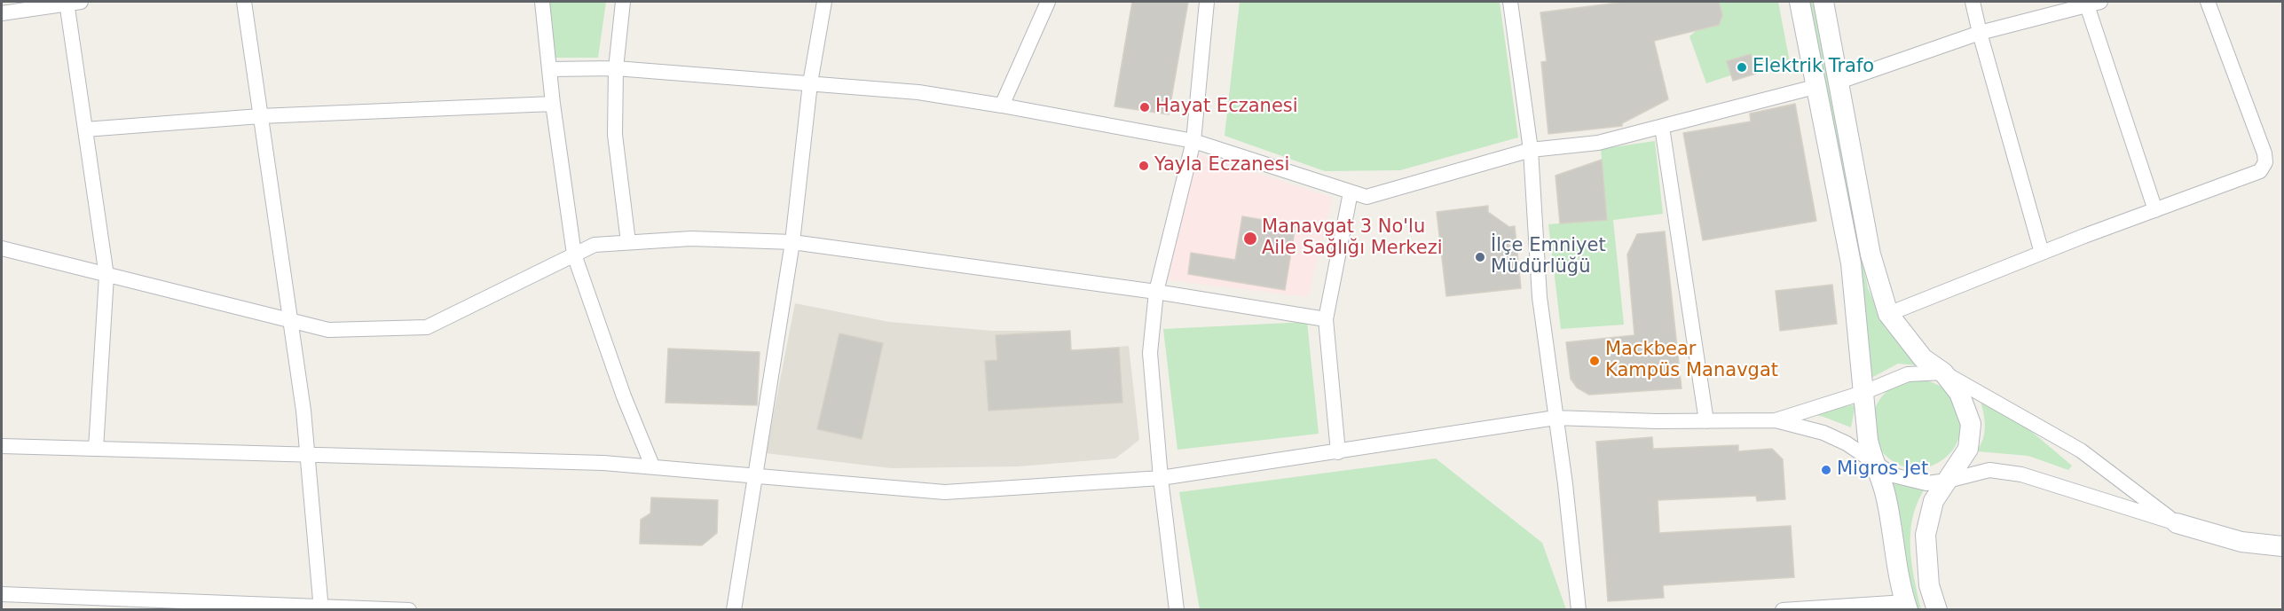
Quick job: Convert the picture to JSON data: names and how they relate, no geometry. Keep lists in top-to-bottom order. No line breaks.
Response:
{"places":["Elektrik Trafo","Hayat Eczanesi","Yayla Eczanesi","Manavgat 3 No'lu Aile Sağlığı Merkezi","İlçe Emniyet Müdürlüğü","Mackbear Kampüs Manavgat","Migros Jet"]}
